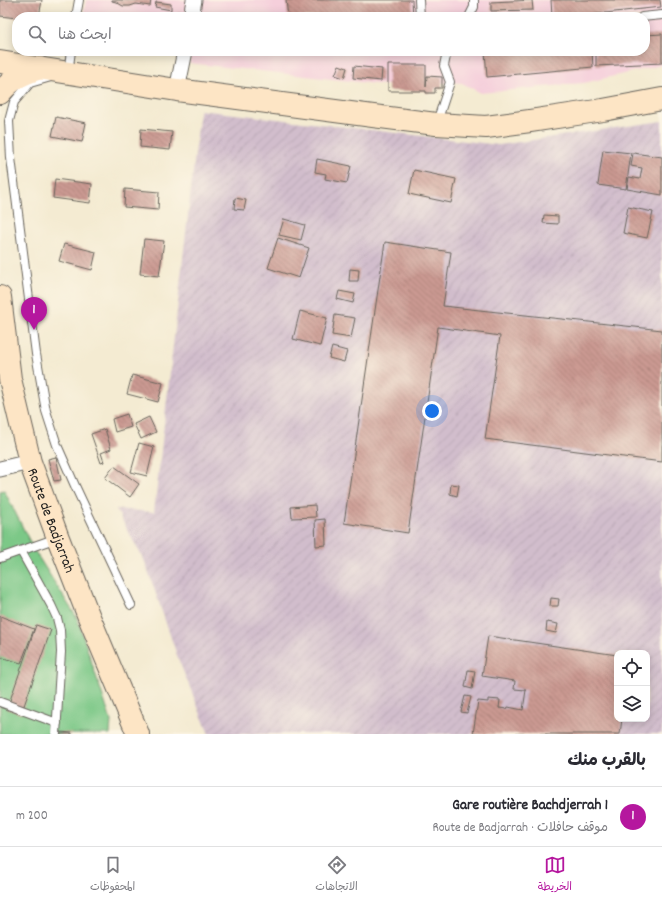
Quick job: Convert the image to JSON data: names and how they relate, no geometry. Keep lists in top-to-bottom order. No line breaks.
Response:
{"streets":{"main road":["Route de Badjarrah"]},"page":{"search":"ابحث هنا","pins":"1","heading":"بالقرب منك","list":[{"mark":"1","name":"Gare routière Bachdjerrah 1","note":"موقف حافلات · Route de Badjarrah","value":"200 m"}],"nav":["الخريطة","الاتجاهات","المحفوظات"]}}
